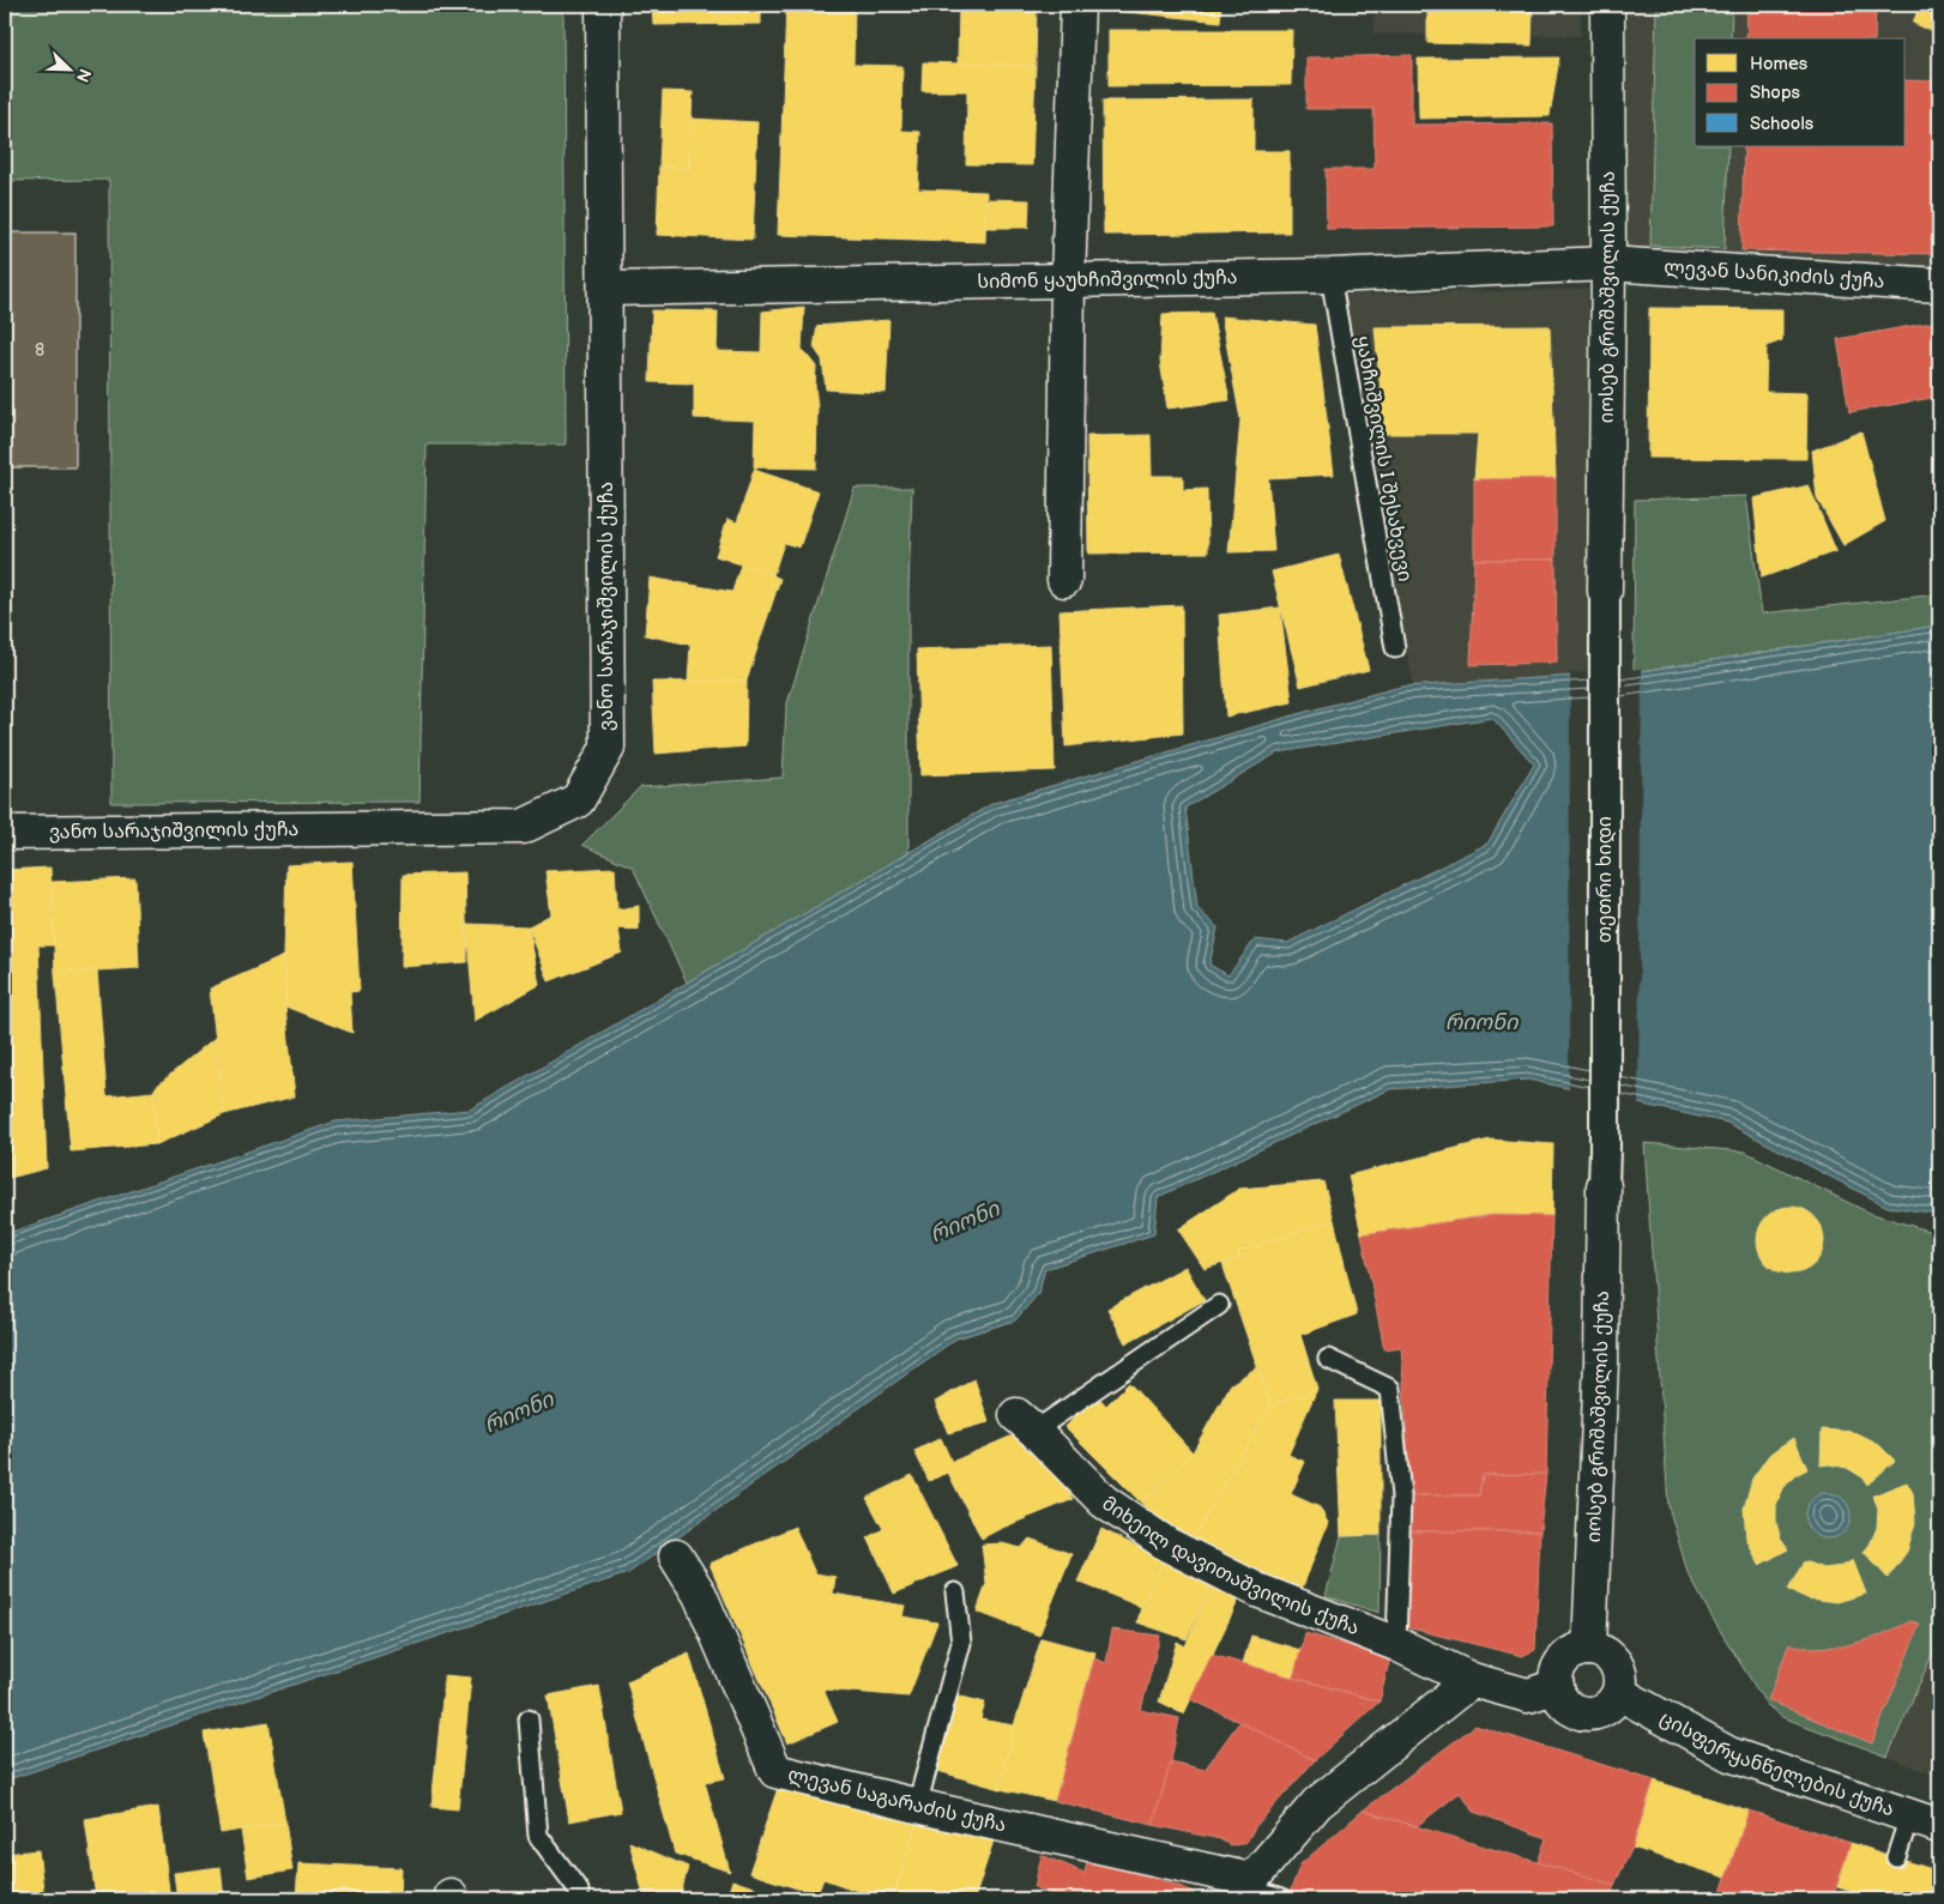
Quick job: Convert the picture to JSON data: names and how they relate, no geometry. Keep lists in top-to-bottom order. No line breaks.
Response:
{"streets":{"street":["ლევან სანიკიძის ქუჩა","სიმონ ყაუხჩიშვილის ქუჩა","იოსებ გრიშაშვილის ქუჩა","ვანო სარაჯიშვილის ქუჩა","თეთრი ხიდი","მიხეილ დავითაშვილის ქუჩა","ცისფერყანწელების ქუჩა","ლევან საგარაძის ქუჩა"],"lane":["ყახჩიშვილის I შესახვევი"]},"crossings":[["ლევან სანიკიძის ქუჩა","სიმონ ყაუხჩიშვილის ქუჩა"],["ლევან სანიკიძის ქუჩა","იოსებ გრიშაშვილის ქუჩა"],["სიმონ ყაუხჩიშვილის ქუჩა","იოსებ გრიშაშვილის ქუჩა"],["სიმონ ყაუხჩიშვილის ქუჩა","ყახჩიშვილის I შესახვევი"],["სიმონ ყაუხჩიშვილის ქუჩა","ვანო სარაჯიშვილის ქუჩა"],["იოსებ გრიშაშვილის ქუჩა","თეთრი ხიდი"],["იოსებ გრიშაშვილის ქუჩა","მიხეილ დავითაშვილის ქუჩა"],["იოსებ გრიშაშვილის ქუჩა","ცისფერყანწელების ქუჩა"],["მიხეილ დავითაშვილის ქუჩა","ცისფერყანწელების ქუჩა"]],"water":["რიონი"],"house_numbers":["8"],"legend":["Homes","Shops","Schools"],"north":"bottom right"}
